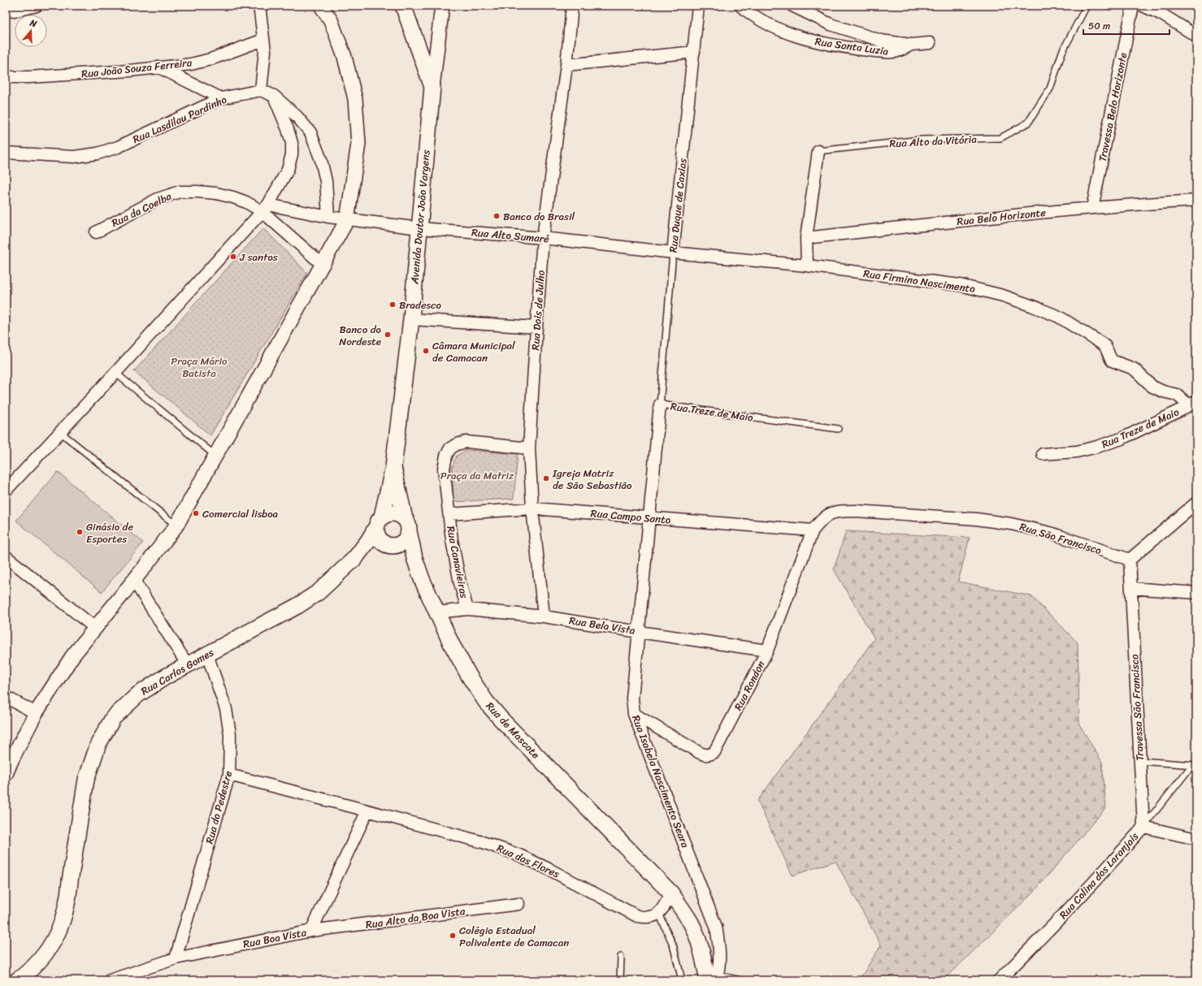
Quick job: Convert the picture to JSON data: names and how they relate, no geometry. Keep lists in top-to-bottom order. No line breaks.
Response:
{"streets":{"main road":["Avenida Doutor João Vargens","Rua Carlos Gomes","Rua de Mascote"],"street":["Rua Santa Luzia","Rua João Souza Ferreira","Travessa Belo Horizonte","Rua Lasdilau Pardinho","Rua Alto da Vitória","Rua Duque de Caxias","Rua da Coelba","Rua Belo Horizonte","Rua Alto Sumaré","Rua Firmino Nascimento","Rua Dois de Julho","Rua Treze de Maio","Rua Campo Santo","Rua São Francisco","Rua Canavieiras","Rua Bela Vista","Rua Rondon","Travessa São Francisco","Rua Isabela Nascimento Seara","Rua do Pedestre","Rua das Flores","Rua Colina dos Laranjais","Rua Alto da Boa Vista","Rua Boa Vista"]},"crossings":[["Travessa Belo Horizonte","Rua Belo Horizonte"],["Rua Alto da Vitória","Rua Belo Horizonte"],["Rua Alto da Vitória","Rua Firmino Nascimento"],["Rua Duque de Caxias","Rua Alto Sumaré"],["Rua Duque de Caxias","Rua Firmino Nascimento"],["Rua Duque de Caxias","Rua Treze de Maio"],["Avenida Doutor João Vargens","Rua Alto Sumaré"],["Avenida Doutor João Vargens","Rua Carlos Gomes"],["Avenida Doutor João Vargens","Rua de Mascote"],["Rua Alto Sumaré","Rua Firmino Nascimento"],["Rua Alto Sumaré","Rua Dois de Julho"],["Rua Firmino Nascimento","Rua Treze de Maio"],["Rua Dois de Julho","Rua Campo Santo"],["Rua Dois de Julho","Rua Bela Vista"],["Rua Treze de Maio","Rua Campo Santo"],["Rua Treze de Maio","Rua Isabela Nascimento Seara"],["Rua Campo Santo","Rua São Francisco"],["Rua Campo Santo","Rua Canavieiras"],["Rua Campo Santo","Rua Rondon"],["Rua Campo Santo","Rua Isabela Nascimento Seara"],["Rua São Francisco","Rua Rondon"],["Rua São Francisco","Travessa São Francisco"],["Rua Canavieiras","Rua Bela Vista"],["Rua Bela Vista","Rua Rondon"],["Rua Bela Vista","Rua de Mascote"],["Rua Bela Vista","Rua Isabela Nascimento Seara"],["Rua Carlos Gomes","Rua de Mascote"],["Rua Carlos Gomes","Rua do Pedestre"],["Rua Rondon","Rua Isabela Nascimento Seara"],["Travessa São Francisco","Rua Colina dos Laranjais"],["Rua de Mascote","Rua Isabela Nascimento Seara"],["Rua do Pedestre","Rua das Flores"],["Rua do Pedestre","Rua Boa Vista"],["Rua das Flores","Rua Boa Vista"],["Rua Alto da Boa Vista","Rua Boa Vista"]],"parks":["Praça Mário Batista","Praça da Matriz"],"places":["Banco do Brasil","J santos","Bradesco","Banco do Nordeste","Câmara Municipal de Camacan","Igreja Matriz de São Sebastião","Comercial lisboa","Ginásio de Esportes","Colégio Estadual Polivalente de Camacan"],"scale_bar":"50 m","north":"top"}
